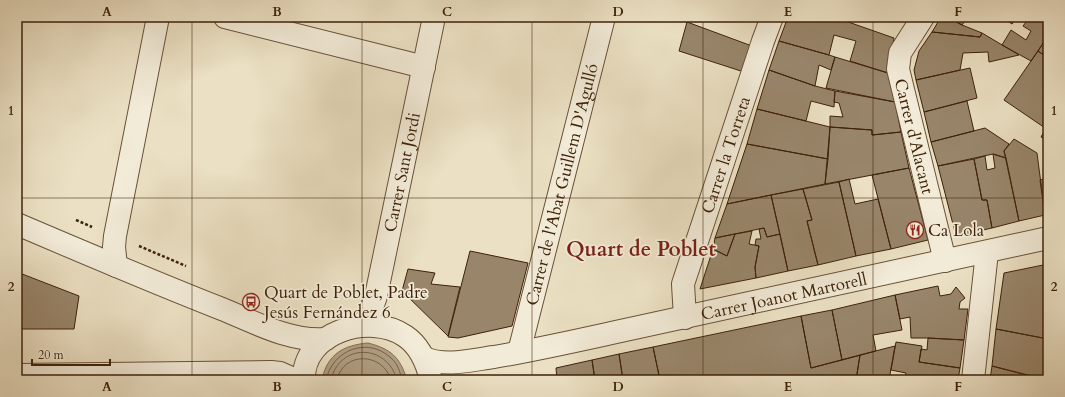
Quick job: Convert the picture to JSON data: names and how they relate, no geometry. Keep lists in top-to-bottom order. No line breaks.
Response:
{"streets":{"street":["Carrer d'Alacant","Carrer la Torreta","Carrer Sant Jordi","Carrer de l'Abat Guillem D'Agulló","Carrer Joanot Martorell"]},"crossings":[["Carrer d'Alacant","Carrer Joanot Martorell"],["Carrer la Torreta","Carrer Joanot Martorell"],["Carrer de l'Abat Guillem D'Agulló","Carrer Joanot Martorell"]],"districts":["Quart de Poblet"],"places":{"restaurant":["Ca Lola"],"bus stop":["Quart de Poblet, Padre Jesús Fernández 6"]},"scale_bar":"20 m","grid":{"columns":["A","B","C","D","E","F"],"rows":["1","2"]}}
